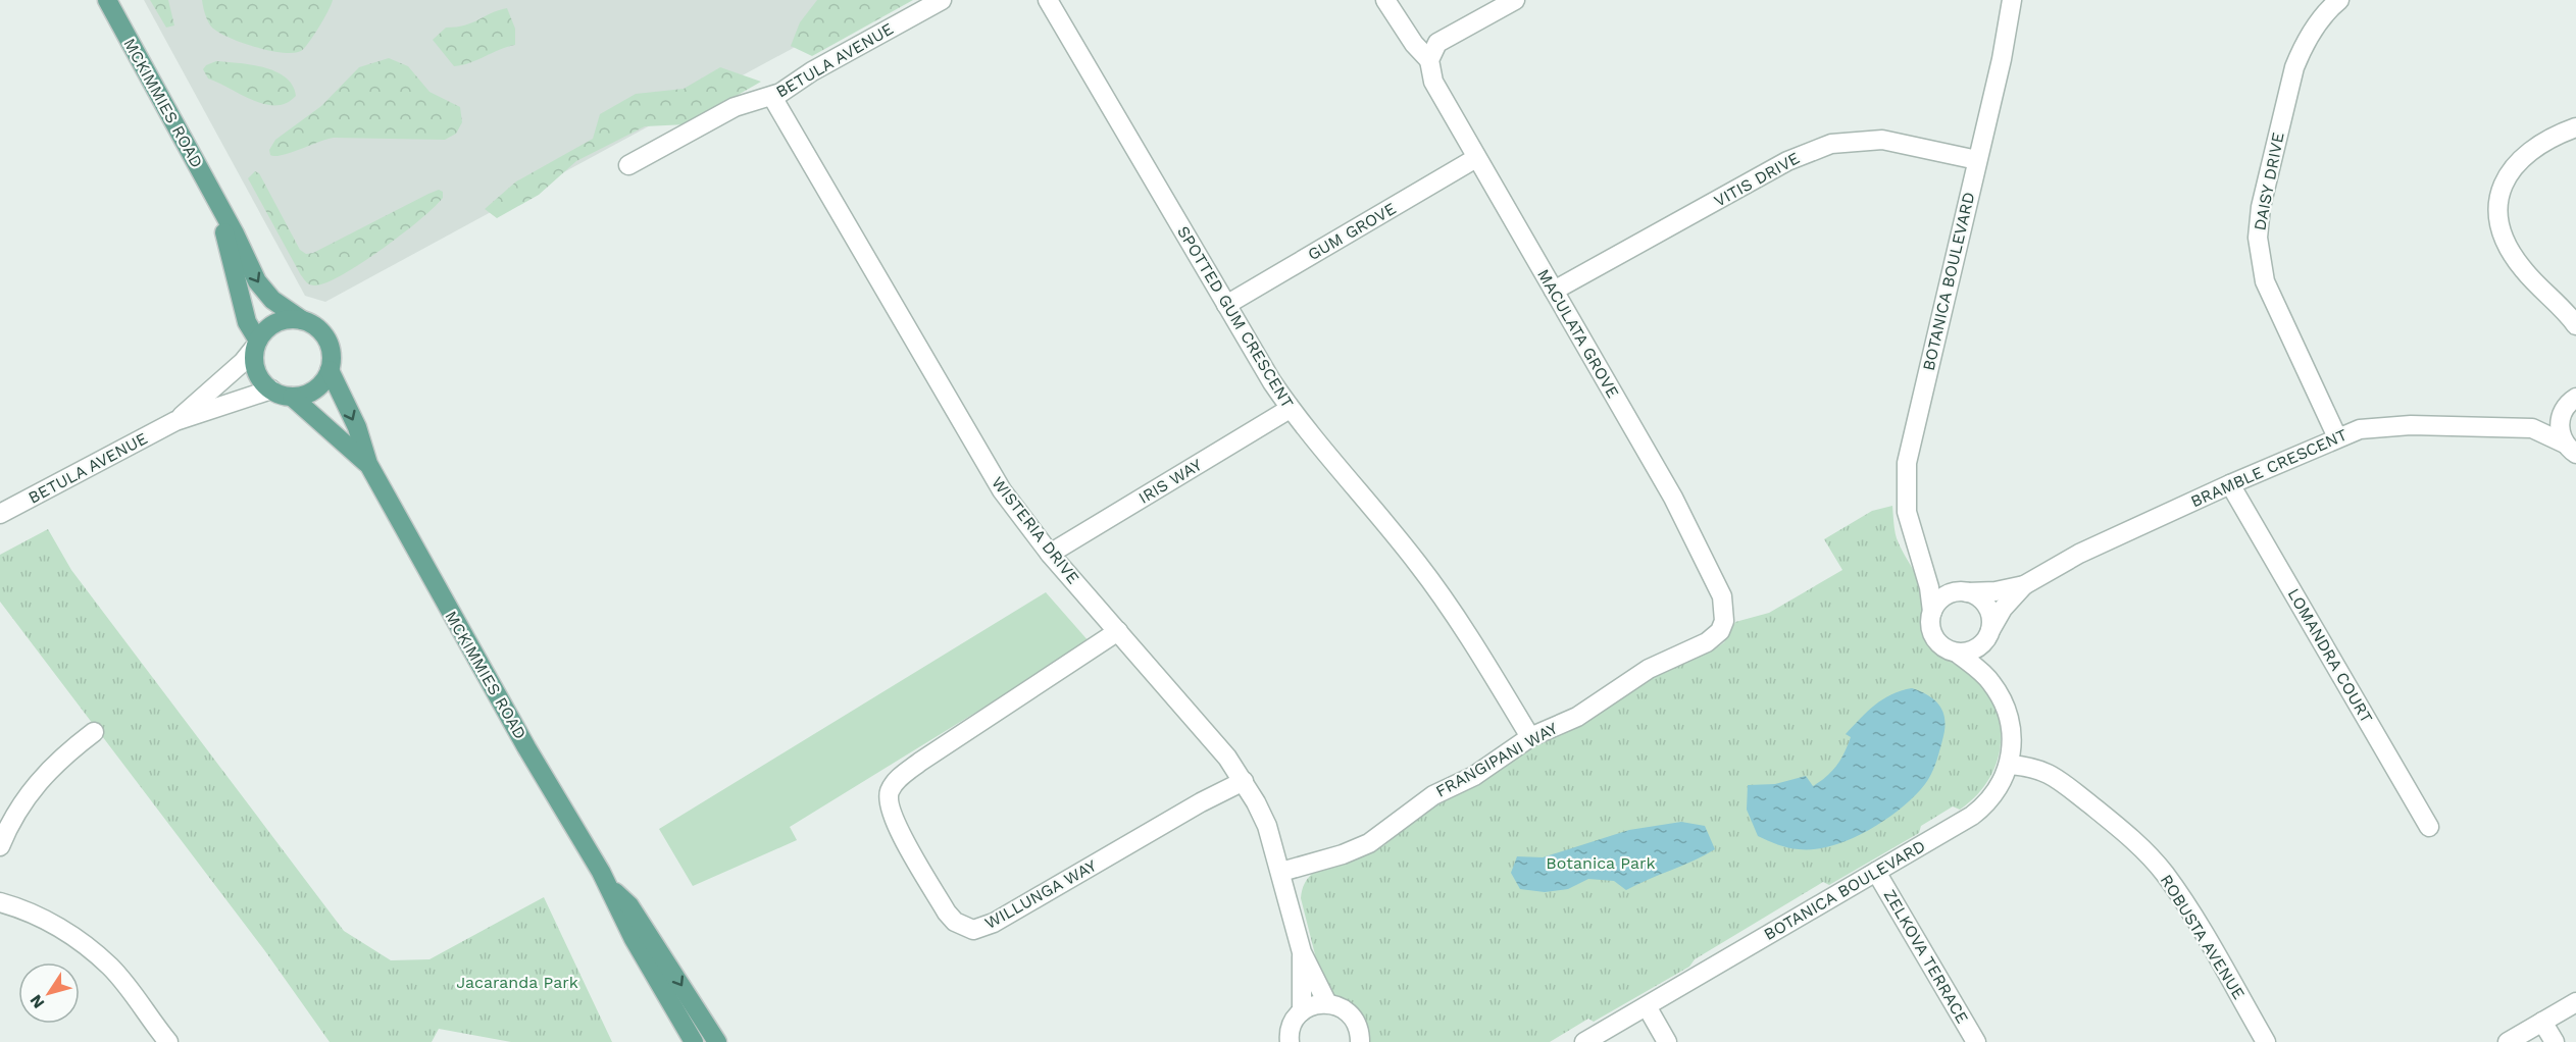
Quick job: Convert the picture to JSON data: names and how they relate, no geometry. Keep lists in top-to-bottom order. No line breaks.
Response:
{"streets":{"main road":["MCKIMMIES ROAD"],"street":["BETULA AVENUE","VITIS DRIVE","DAISY DRIVE","GUM GROVE","BOTANICA BOULEVARD","SPOTTED GUM CRESCENT","MACULATA GROVE","BRAMBLE CRESCENT","IRIS WAY","WISTERIA DRIVE","LOMANDRA COURT","FRANGIPANI WAY","WILLUNGA WAY","ROBUSTA AVENUE","ZELKOVA TERRACE"]},"crossings":[["BETULA AVENUE","MCKIMMIES ROAD"],["BETULA AVENUE","WISTERIA DRIVE"],["VITIS DRIVE","BOTANICA BOULEVARD"],["VITIS DRIVE","MACULATA GROVE"],["DAISY DRIVE","BRAMBLE CRESCENT"],["GUM GROVE","SPOTTED GUM CRESCENT"],["GUM GROVE","MACULATA GROVE"],["BOTANICA BOULEVARD","BRAMBLE CRESCENT"],["BOTANICA BOULEVARD","ROBUSTA AVENUE"],["BOTANICA BOULEVARD","ZELKOVA TERRACE"],["SPOTTED GUM CRESCENT","IRIS WAY"],["SPOTTED GUM CRESCENT","FRANGIPANI WAY"],["MACULATA GROVE","FRANGIPANI WAY"],["BRAMBLE CRESCENT","LOMANDRA COURT"],["IRIS WAY","WISTERIA DRIVE"],["WISTERIA DRIVE","FRANGIPANI WAY"],["WISTERIA DRIVE","WILLUNGA WAY"]],"parks":["Botanica Park","Jacaranda Park"],"north":"bottom left"}
